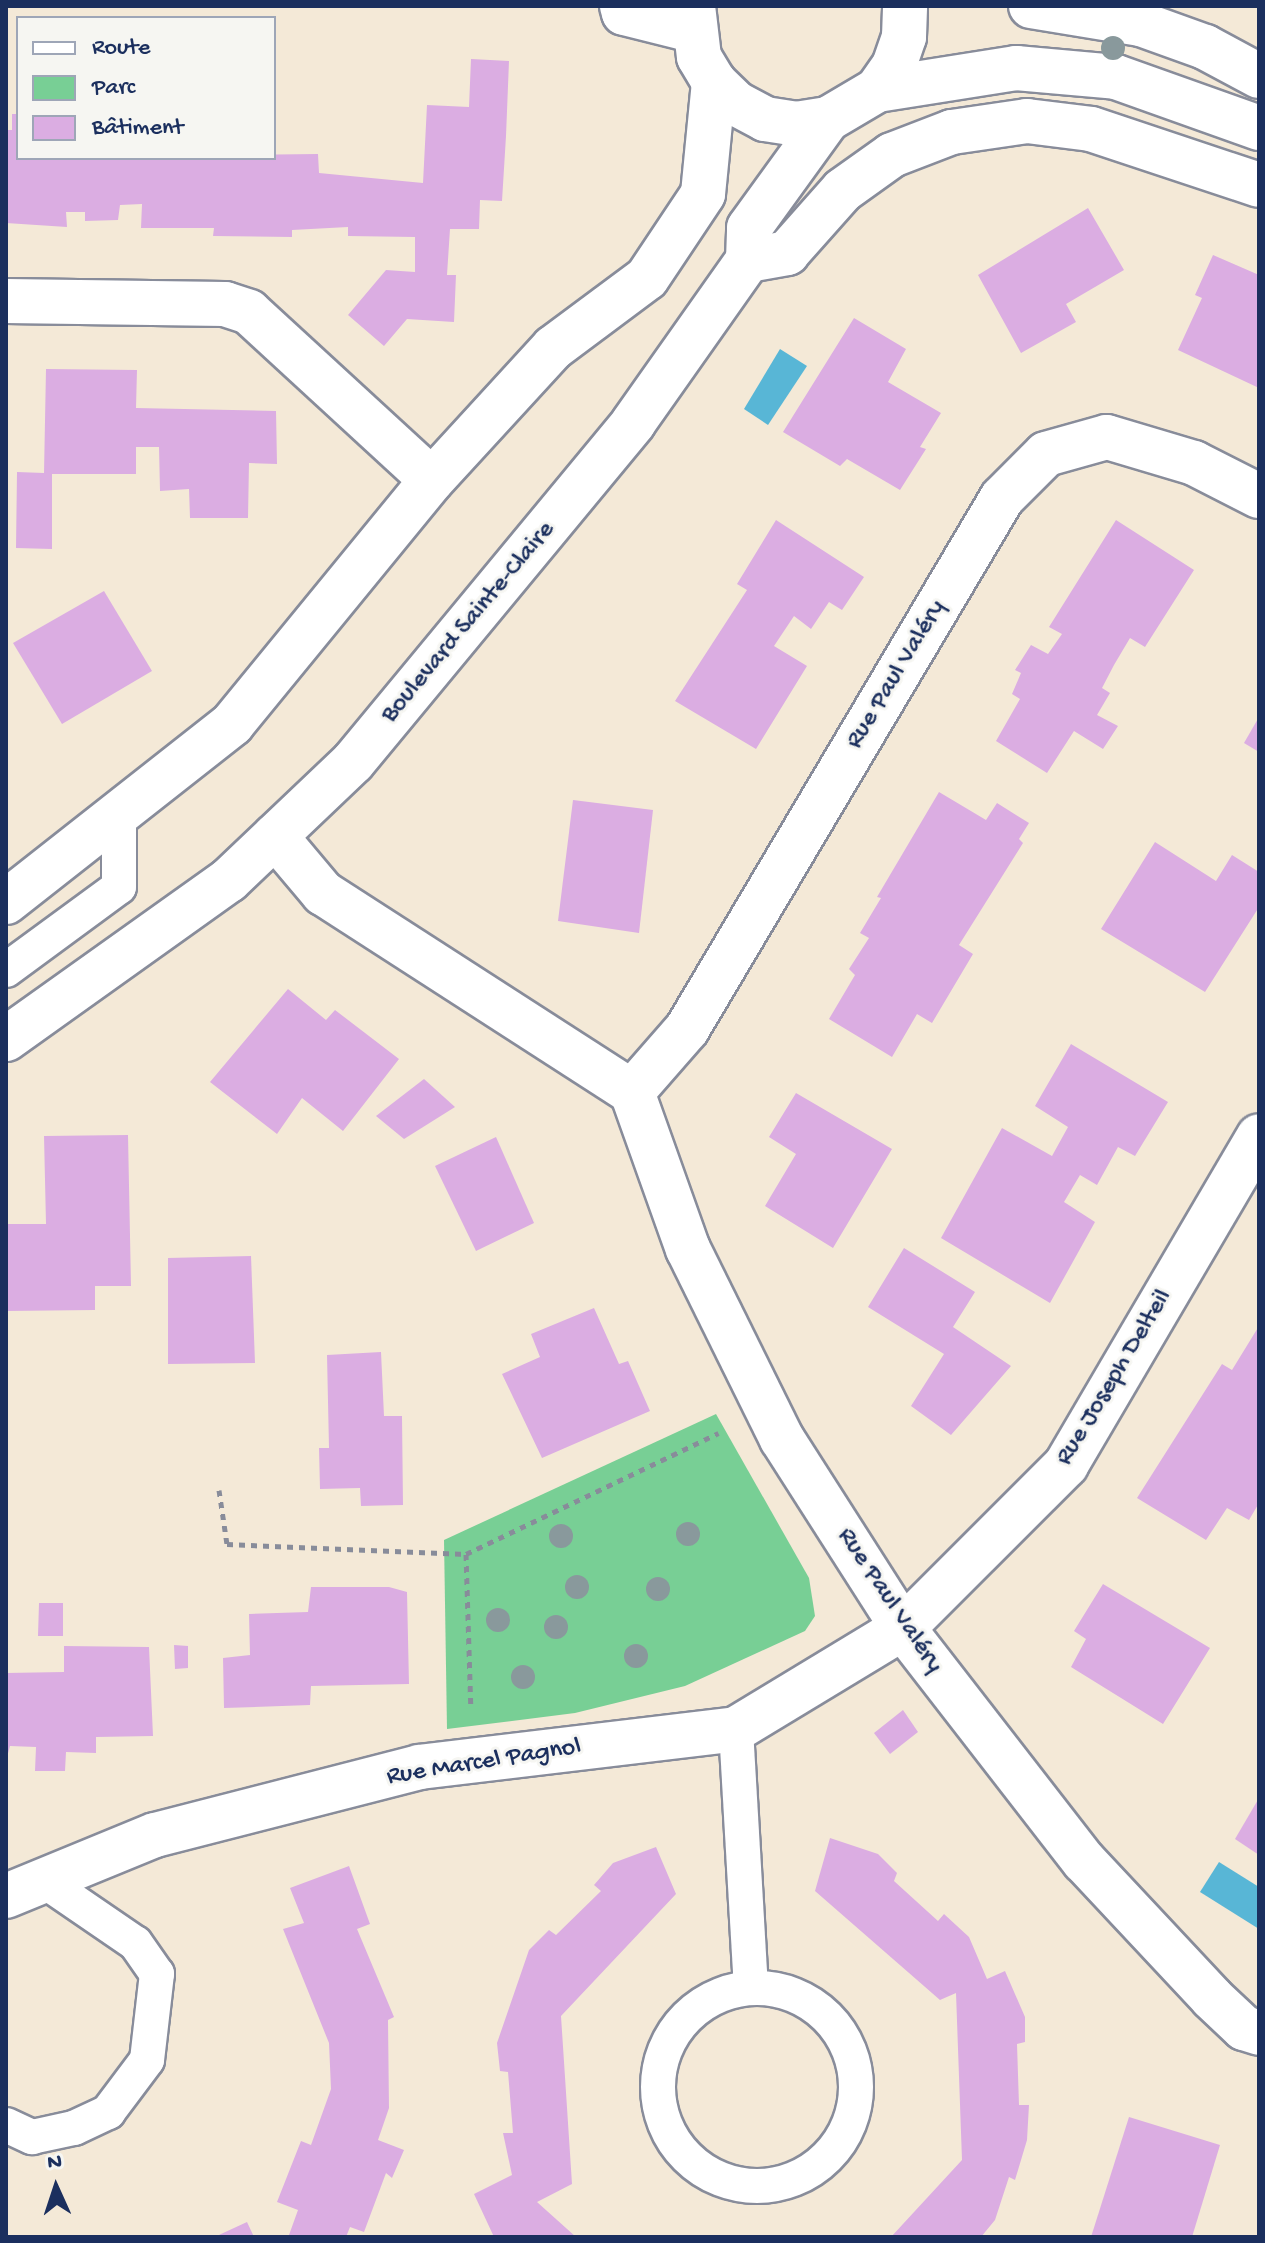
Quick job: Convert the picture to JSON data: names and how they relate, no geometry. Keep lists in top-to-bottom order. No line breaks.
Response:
{"streets":{"street":["Boulevard Sainte-Claire","Rue Paul Valéry","Rue Joseph Delteil","Rue Marcel Pagnol"]},"crossings":[["Rue Paul Valéry","Rue Joseph Delteil"],["Rue Paul Valéry","Rue Marcel Pagnol"],["Rue Joseph Delteil","Rue Marcel Pagnol"]],"legend":["Route","Parc","Bâtiment"],"north":"top"}
